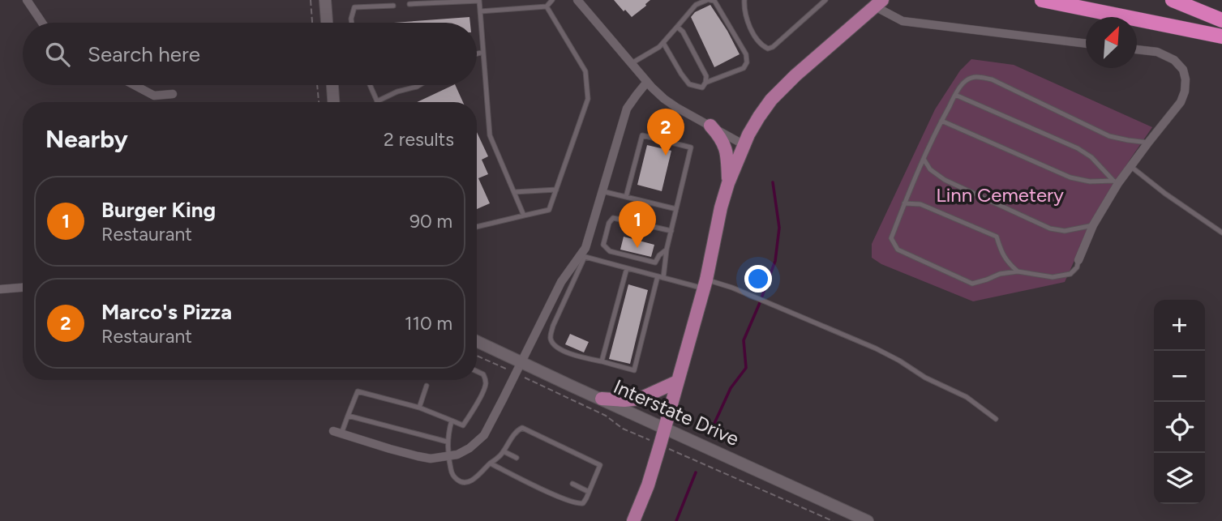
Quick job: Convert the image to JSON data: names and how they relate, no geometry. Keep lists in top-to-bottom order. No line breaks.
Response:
{"streets":{"main road":["Interstate Drive"]},"parks":["Linn Cemetery"],"north":"top right","page":{"search":"Search here","heading":["Nearby","2 results"],"pins":["2","1"],"list":[{"mark":"1","name":"Burger King","note":"Restaurant","value":"90 m"},{"mark":"2","name":"Marco's Pizza","note":"Restaurant","value":"110 m"}],"map_buttons":["+","−"]}}
